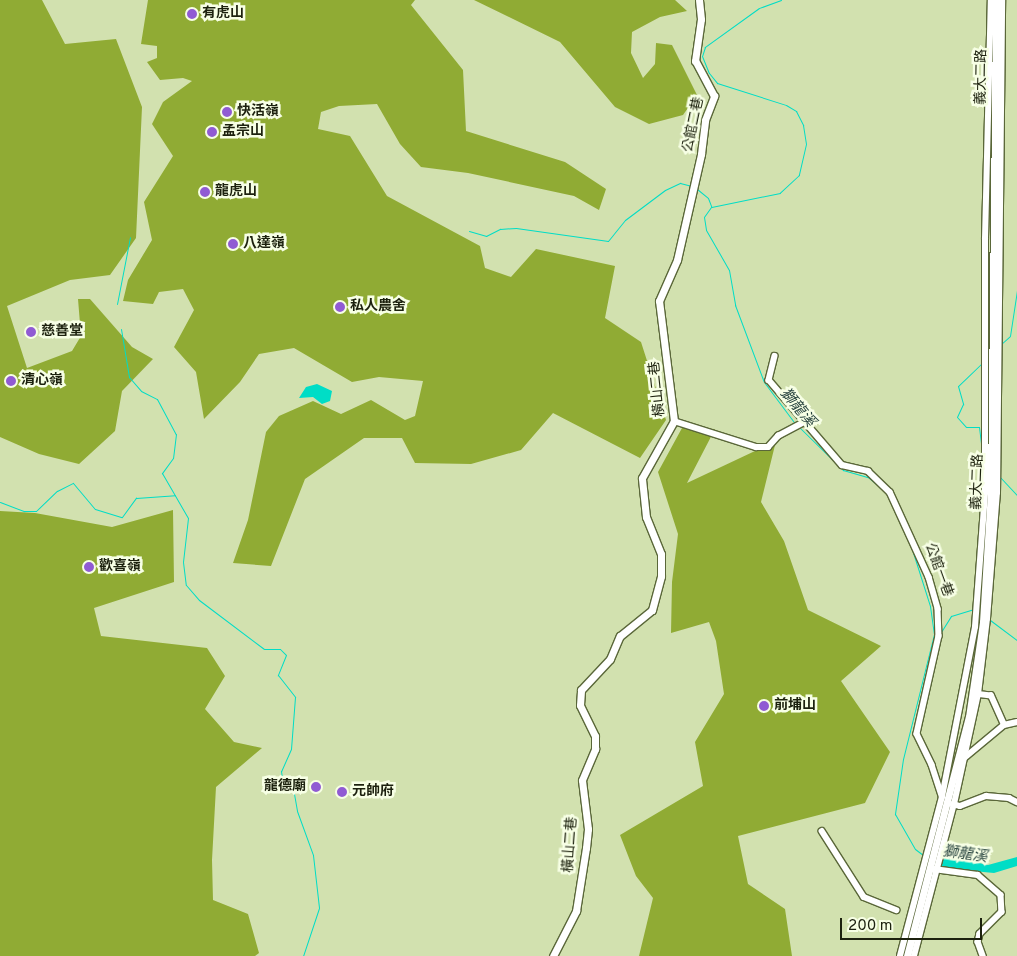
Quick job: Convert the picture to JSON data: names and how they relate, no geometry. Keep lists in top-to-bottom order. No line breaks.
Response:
{"streets":{"street":["義大二路","公館二巷","橫山二巷","公館一巷"]},"crossings":[["義大二路","公館一巷"],["公館二巷","橫山二巷"]],"water":["獅龍溪"],"places":["有虎山","快活嶺","孟宗山","龍虎山","八達嶺","私人農舍","慈善堂","清心嶺","歡喜嶺","前埔山","龍德廟","元帥府"],"scale_bar":"200 m"}
